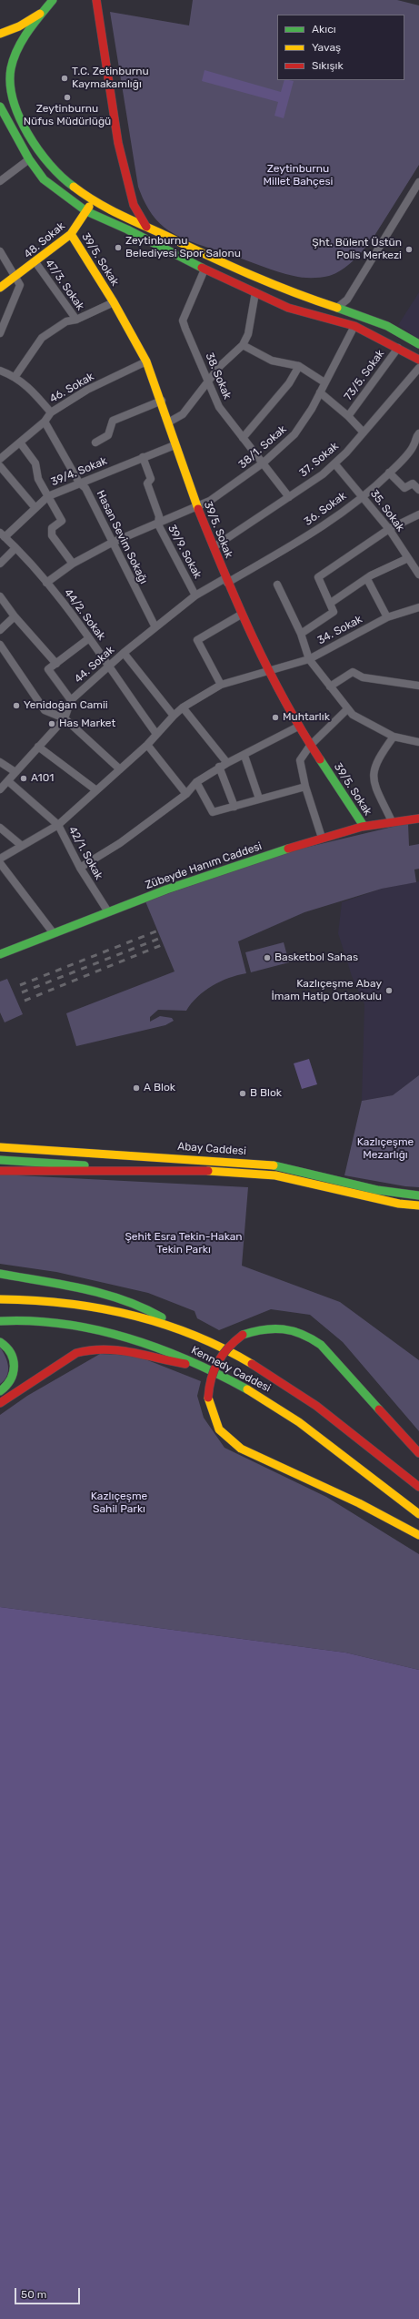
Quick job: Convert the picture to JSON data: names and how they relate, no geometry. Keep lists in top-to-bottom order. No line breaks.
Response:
{"streets":{"main road":["48. Sokak","39/5. Sokak","Zübeyde Hanım Caddesi","Abay Caddesi","Kennedy Caddesi"],"street":["47/3. Sokak","73/5. Sokak","38. Sokak","46. Sokak","38/1. Sokak","37. Sokak","39/4. Sokak","36. Sokak","35. Sokak","Hasan Sevim Sokağı","39/9. Sokak","44/2. Sokak","34. Sokak","44. Sokak","42/1. Sokak"]},"crossings":[["48. Sokak","39/5. Sokak"],["48. Sokak","47/3. Sokak"],["39/5. Sokak","46. Sokak"],["39/5. Sokak","38/1. Sokak"],["39/5. Sokak","37. Sokak"],["39/5. Sokak","39/4. Sokak"],["39/5. Sokak","36. Sokak"],["39/5. Sokak","34. Sokak"],["39/5. Sokak","44. Sokak"],["39/5. Sokak","Zübeyde Hanım Caddesi"],["38. Sokak","38/1. Sokak"],["38. Sokak","37. Sokak"],["46. Sokak","Hasan Sevim Sokağı"],["38/1. Sokak","Hasan Sevim Sokağı"],["38/1. Sokak","39/9. Sokak"],["38/1. Sokak","44/2. Sokak"],["37. Sokak","35. Sokak"],["39/4. Sokak","Hasan Sevim Sokağı"],["39/4. Sokak","39/9. Sokak"],["39/4. Sokak","44/2. Sokak"],["36. Sokak","35. Sokak"],["36. Sokak","44. Sokak"],["Hasan Sevim Sokağı","44. Sokak"],["39/9. Sokak","44. Sokak"],["44/2. Sokak","34. Sokak"],["44/2. Sokak","44. Sokak"],["34. Sokak","42/1. Sokak"],["44. Sokak","42/1. Sokak"],["42/1. Sokak","Zübeyde Hanım Caddesi"]],"parks":["Zeytinburnu Millet Bahçesi","Kazlıçeşme Mezarlığı","Şehit Esra Tekin-Hakan Tekin Parkı","Kazlıçeşme Sahil Parkı"],"places":["T.C. Zetinburnu Kaymakamlığı","Zeytinburnu Nüfus Müdürlüğü","Zeytinburnu Belediyesi Spor Salonu","Şht. Bülent Üstün Polis Merkezi","Yenidoğan Camii","Muhtarlık","Has Market","A101","Basketbol Sahas","Kazlıçeşme Abay İmam Hatip Ortaokulu","A Blok","B Blok"],"legend":["Akıcı","Yavaş","Sıkışık"],"scale_bar":"50 m"}
